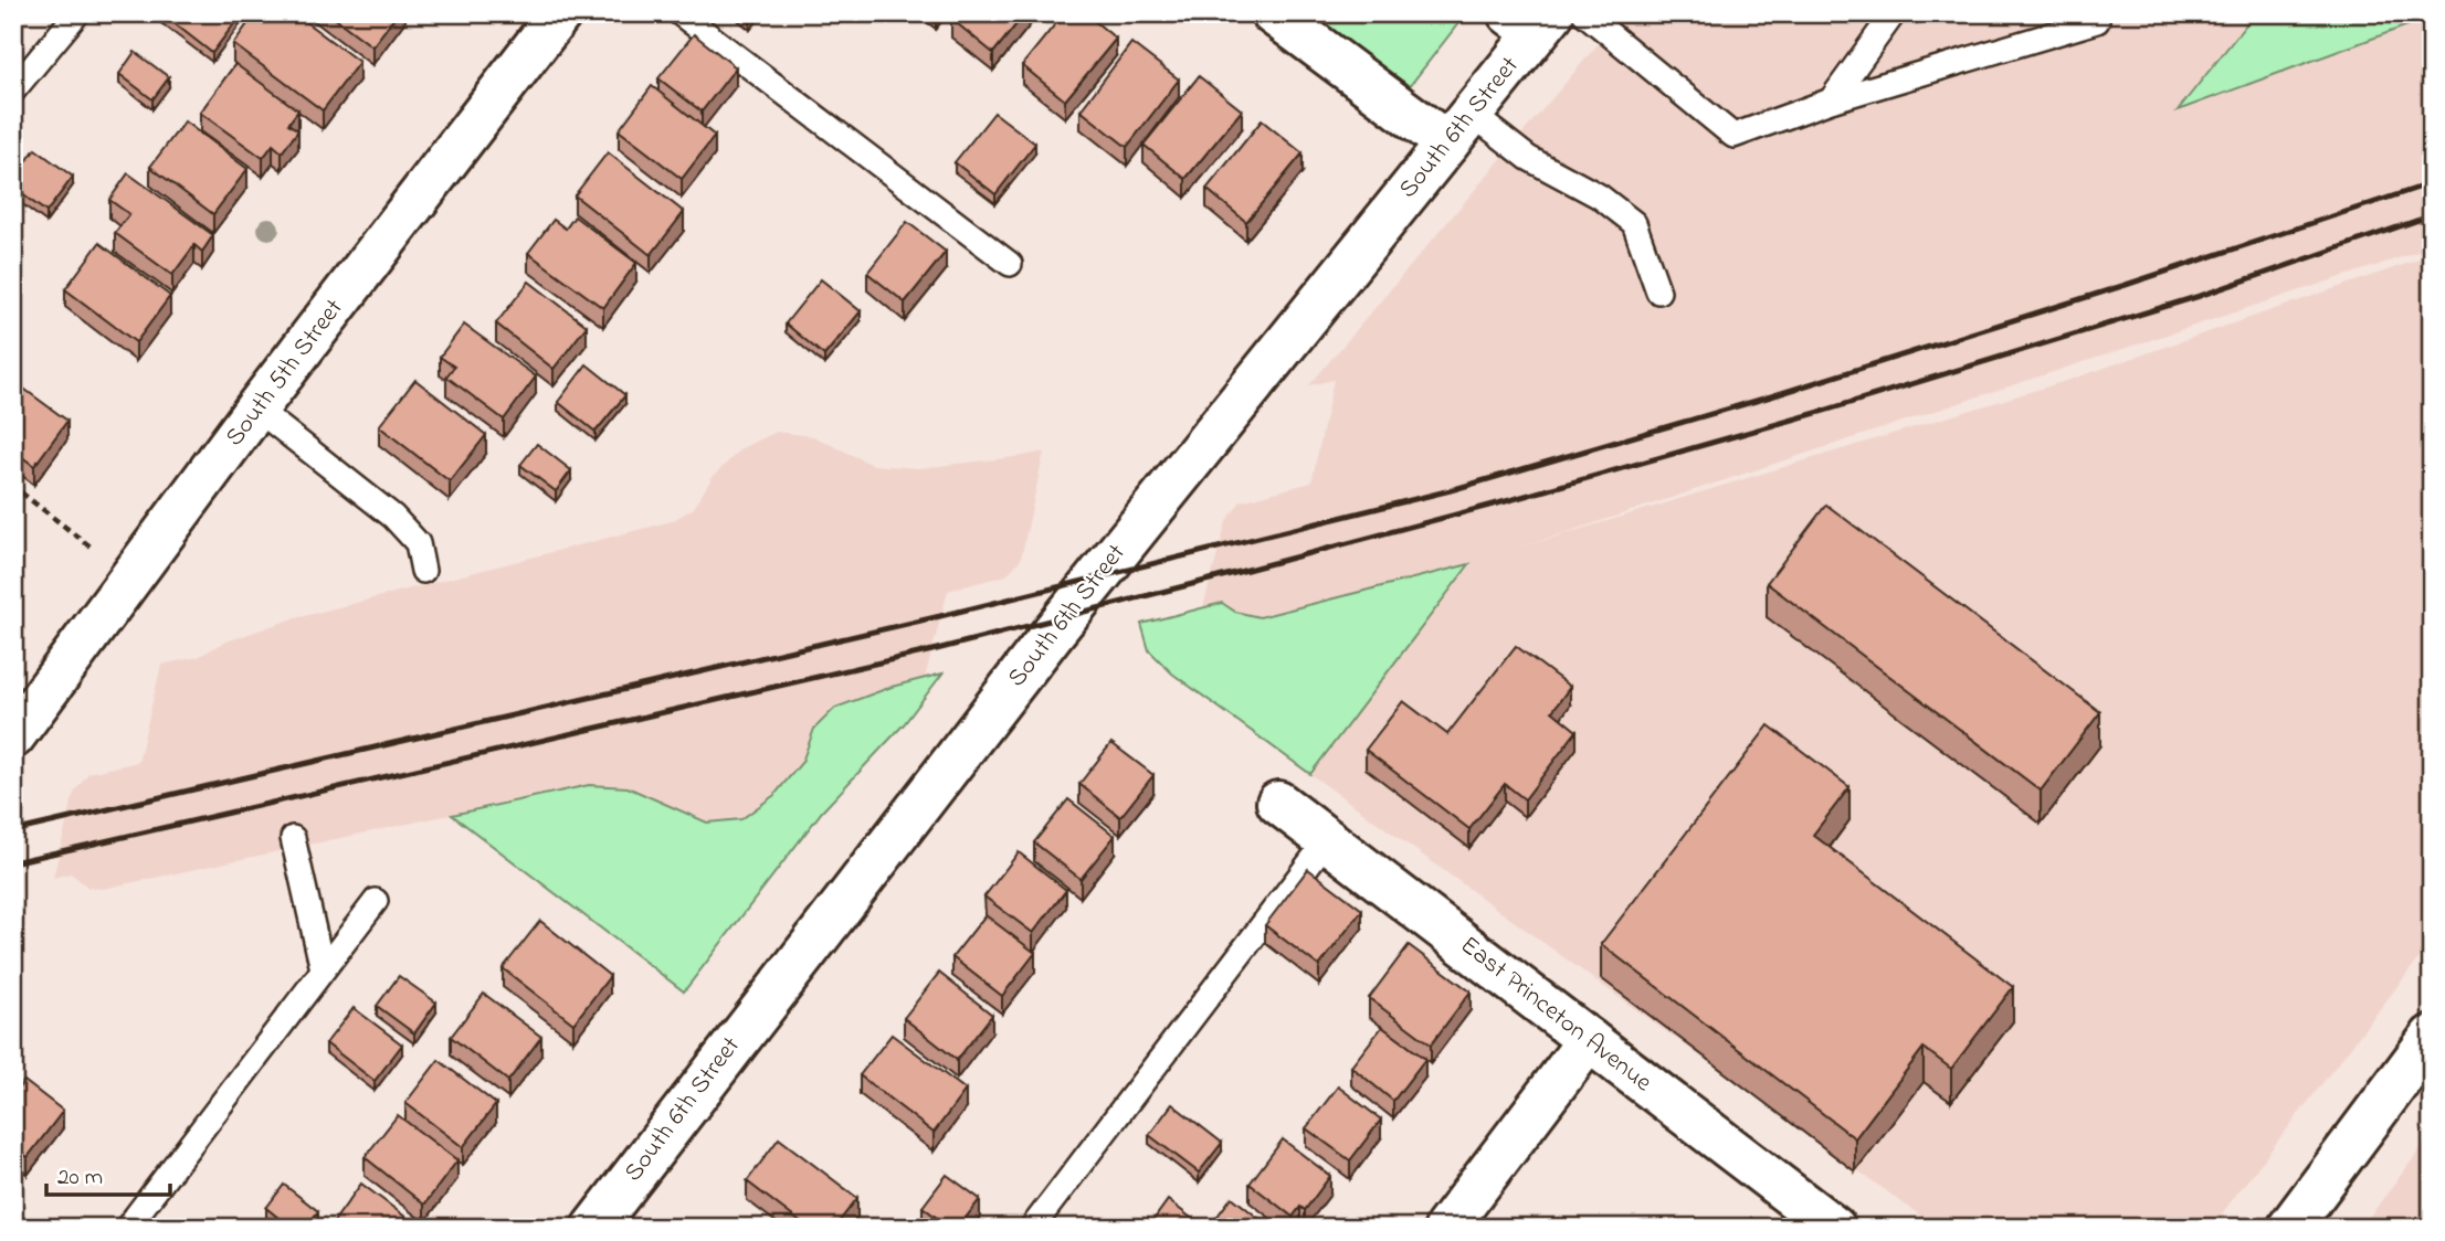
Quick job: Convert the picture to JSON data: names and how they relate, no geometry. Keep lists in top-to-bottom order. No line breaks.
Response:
{"streets":{"main road":["South 6th Street","South 5th Street","East Princeton Avenue"]},"scale_bar":"20 m"}
